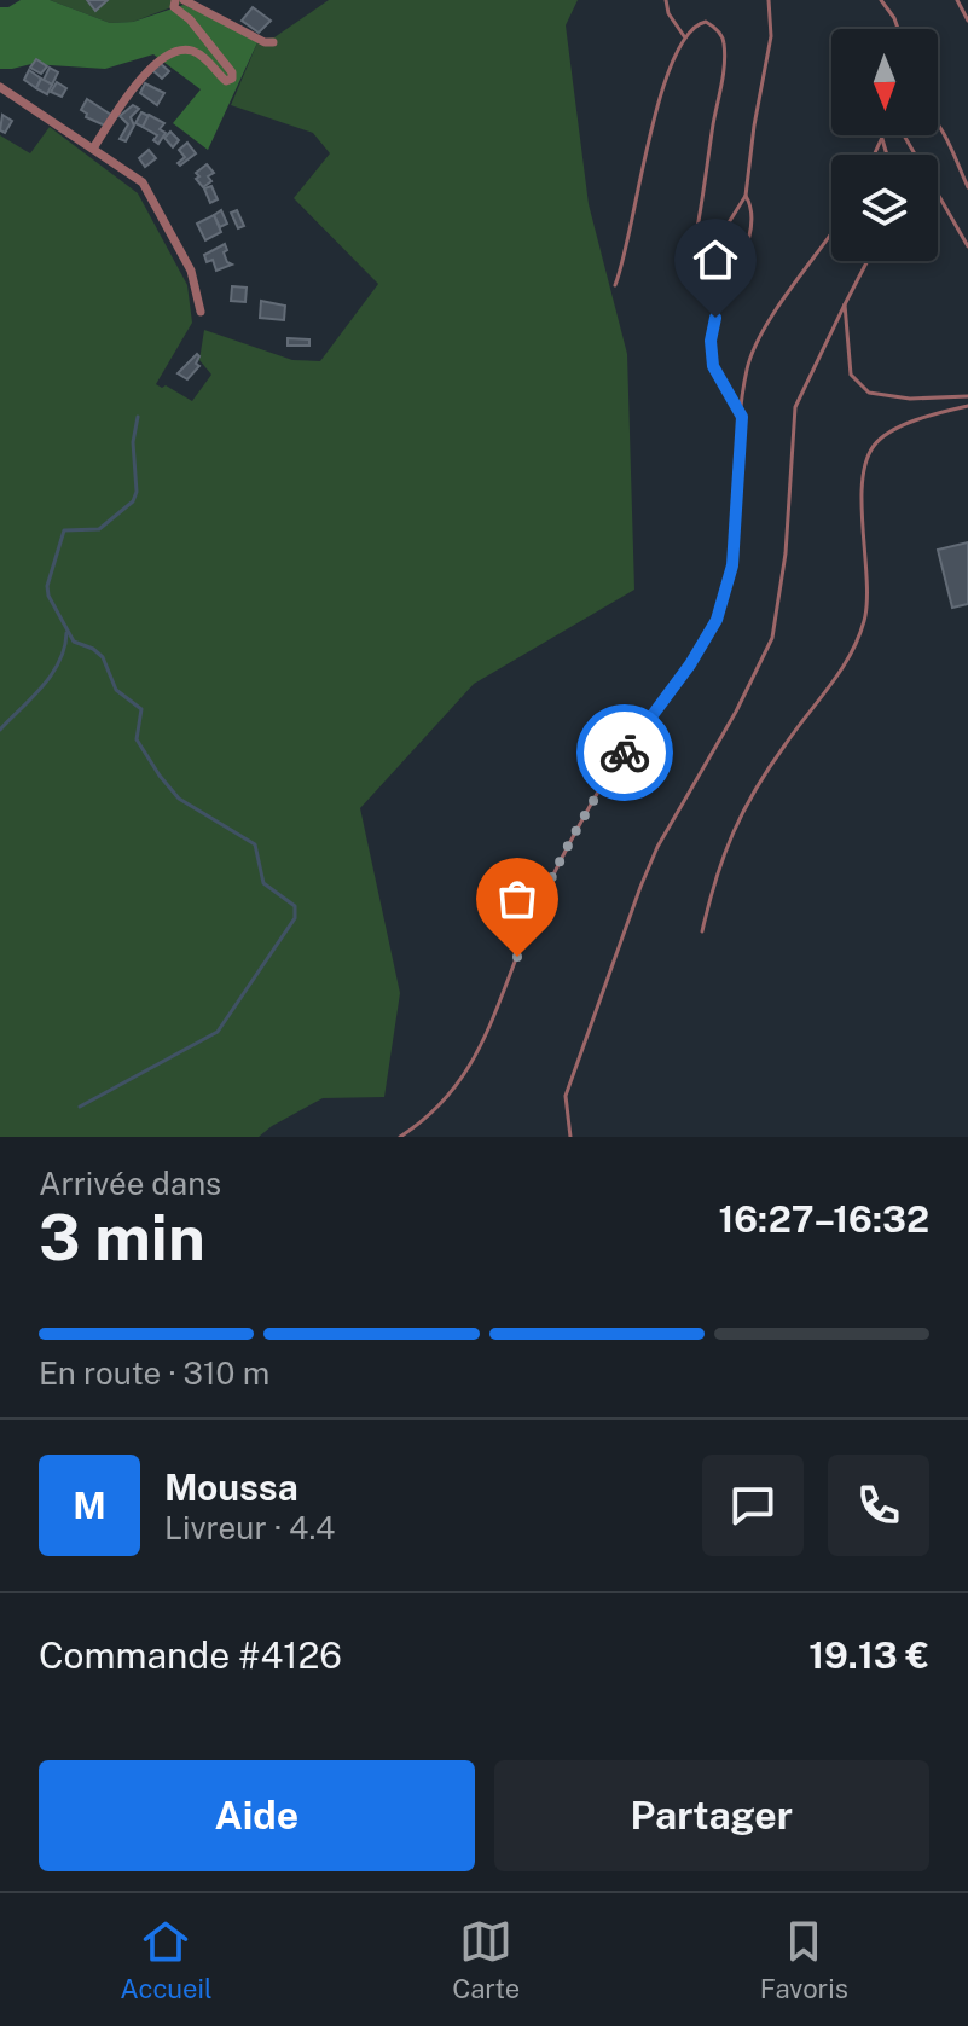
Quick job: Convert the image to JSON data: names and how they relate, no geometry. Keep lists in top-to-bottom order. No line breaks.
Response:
{"north":"bottom","page":{"heading":["3 min","Arrivée dans","16:27–16:32"],"panel":["Moussa","Livreur · 4.4","Commande #4126","19.13 €"],"bar":"En route · 310 m","round":"M","buttons":["Aide","Partager"],"tabs":["Accueil","Carte","Favoris"]}}
